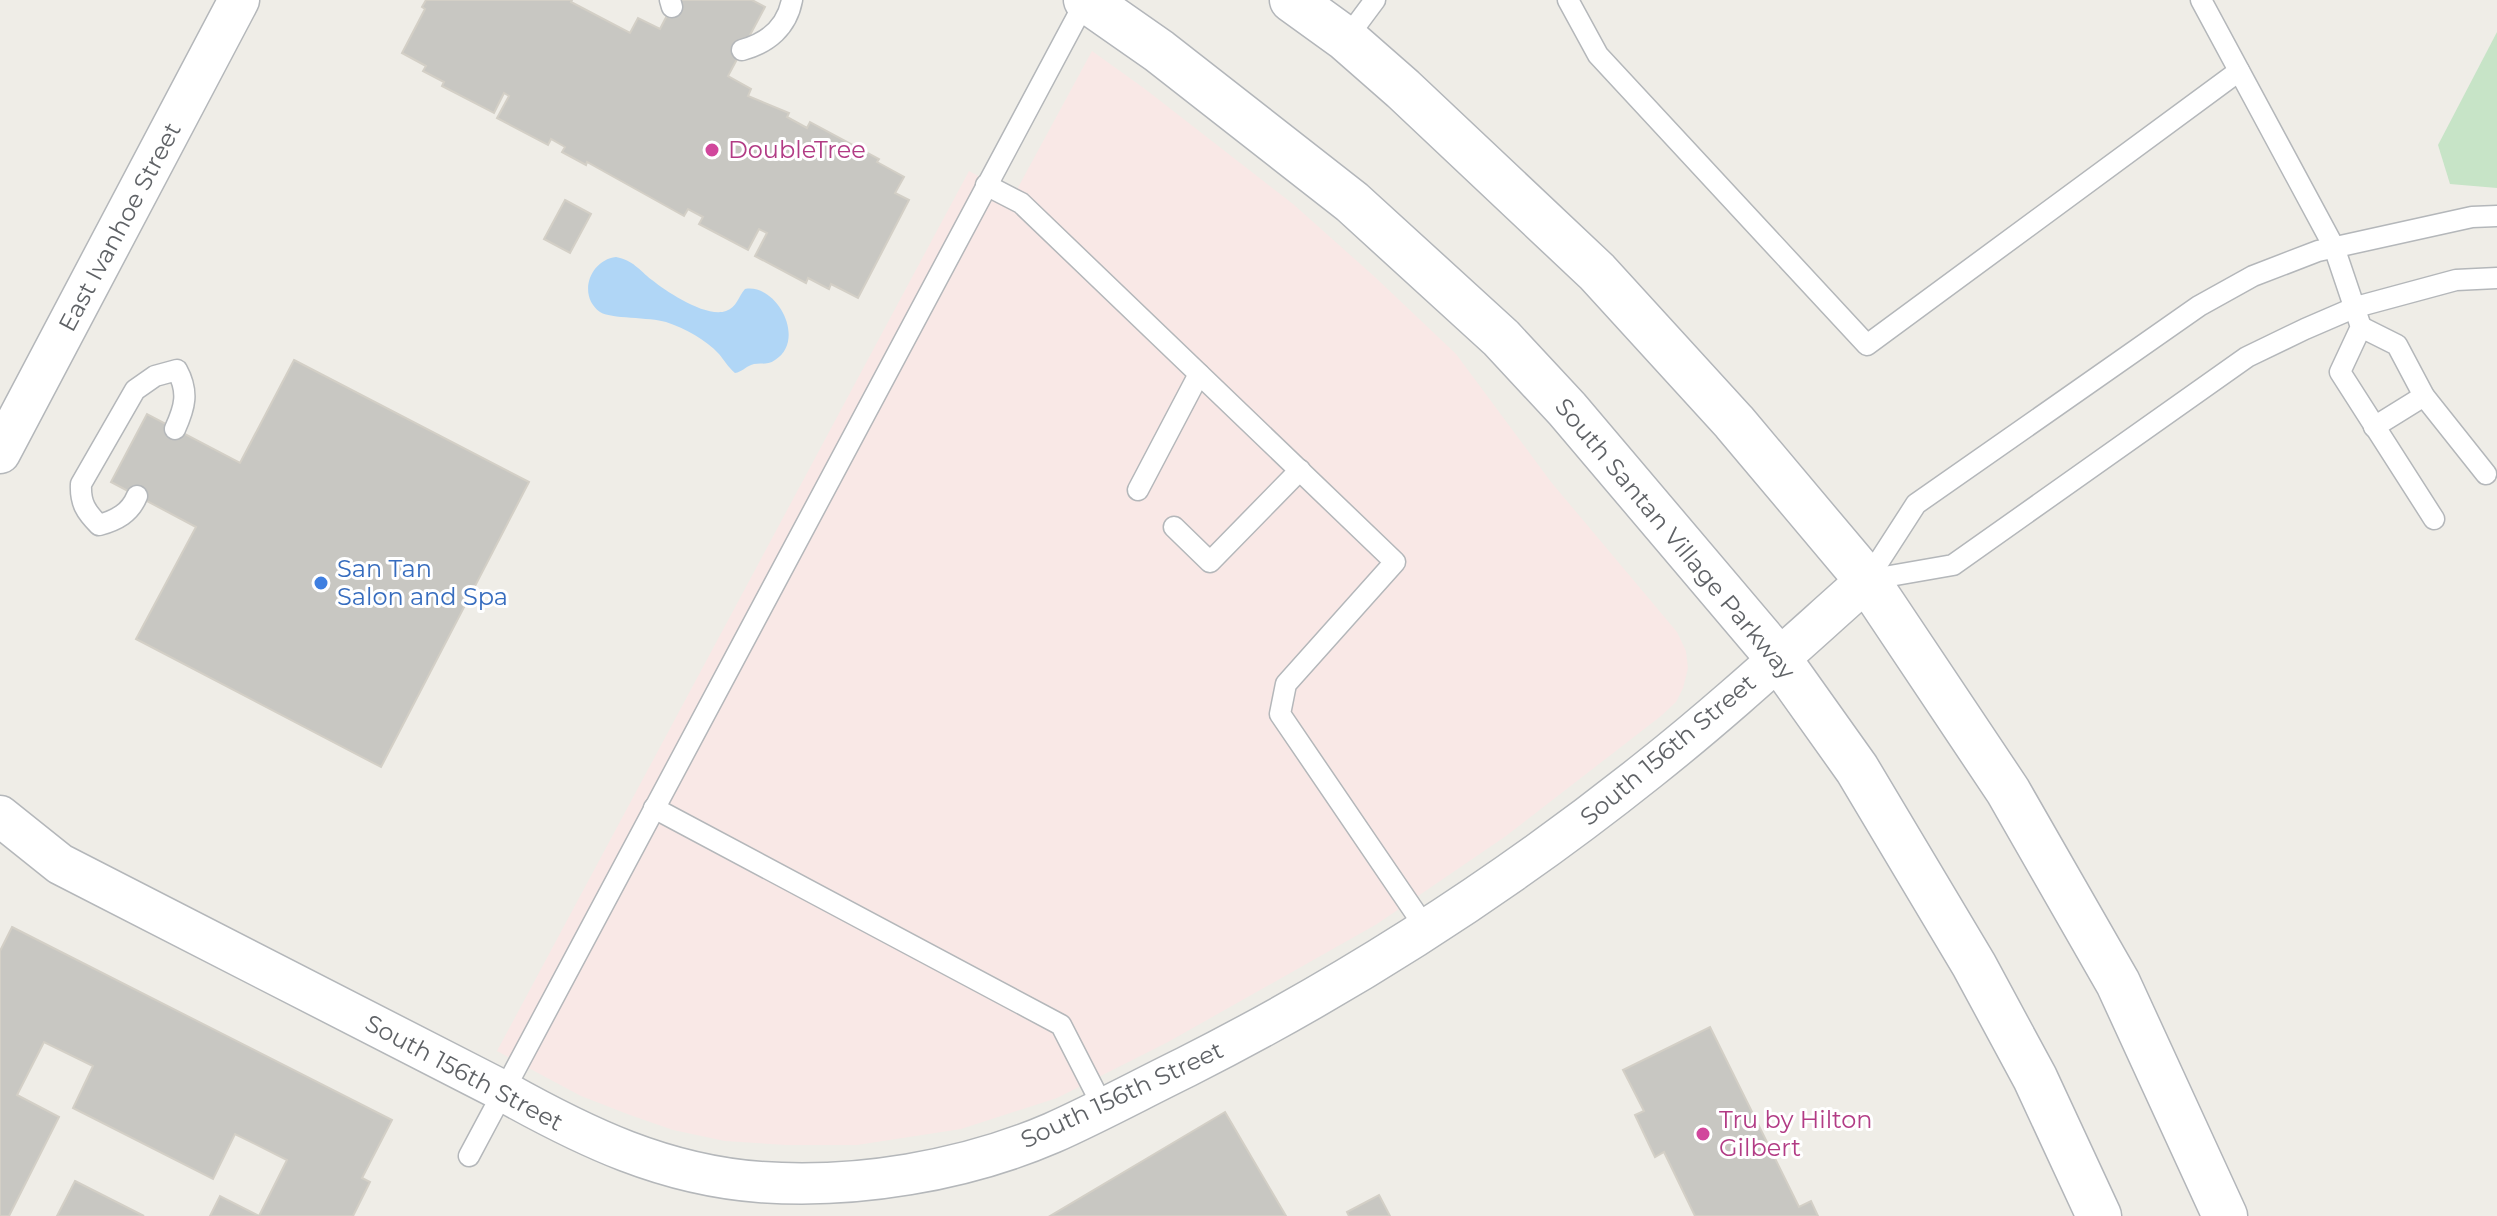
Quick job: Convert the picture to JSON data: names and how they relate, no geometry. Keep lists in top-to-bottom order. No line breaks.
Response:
{"streets":{"main road":["South Santan Village Parkway"],"street":["East Ivanhoe Street","South 156th Street"]},"crossings":[["South Santan Village Parkway","South 156th Street"]],"places":["DoubleTree","San Tan Salon and Spa","Tru by Hilton Gilbert"]}
